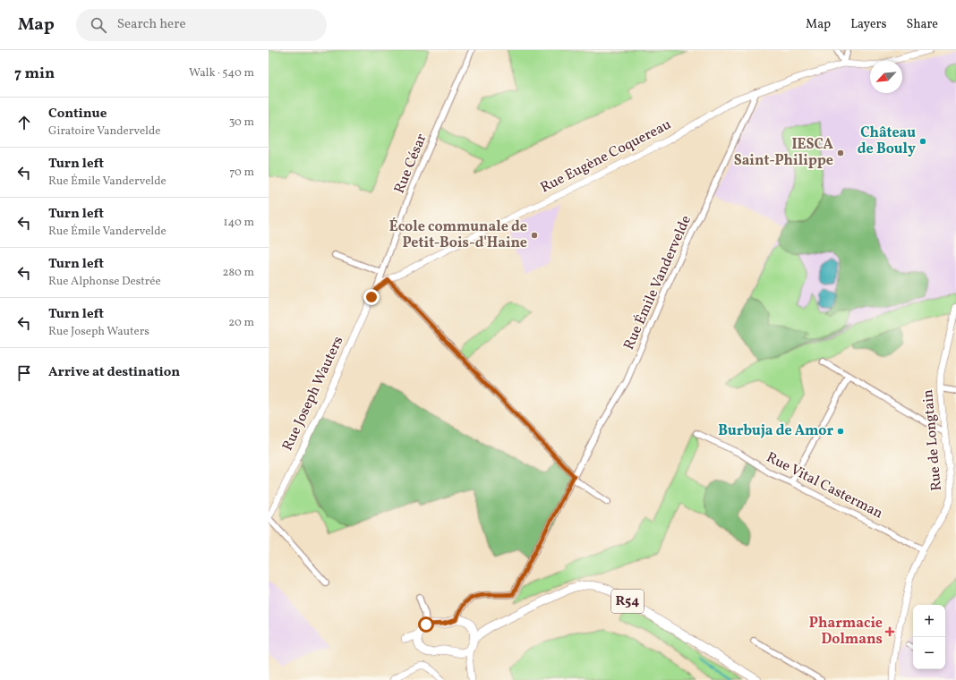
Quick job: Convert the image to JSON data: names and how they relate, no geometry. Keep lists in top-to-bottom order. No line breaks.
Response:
{"streets":{"main road":["R54"],"street":["Rue Eugène Coquereau","Rue César","Rue Émile Vandervelde","Rue Joseph Wauters","Rue de Longtain","Rue Vital Casterman"]},"crossings":[["Rue Eugène Coquereau","Rue Émile Vandervelde"],["Rue Eugène Coquereau","Rue Joseph Wauters"],["Rue César","Rue Joseph Wauters"],["Rue Émile Vandervelde","R54"],["Rue de Longtain","Rue Vital Casterman"]],"places":{"other":["Château de Bouly","IESCA Saint-Philippe","École communale de Petit-Bois-d'Haine","Burbuja de Amor"],"health":["Pharmacie Dolmans"]},"north":"bottom left","page":{"header":"Map","search":"Search here","nav":["Map","Layers","Share"],"heading":["7 min","Walk · 540 m"],"list":[["Continue","Giratoire Vandervelde","30 m"],["Turn left","Rue Émile Vandervelde","70 m"],["Turn left","Rue Émile Vandervelde","140 m"],["Turn left","Rue Alphonse Destrée","280 m"],["Turn left","Rue Joseph Wauters","20 m"],"Arrive at destination"],"map_buttons":["+","−"]}}
